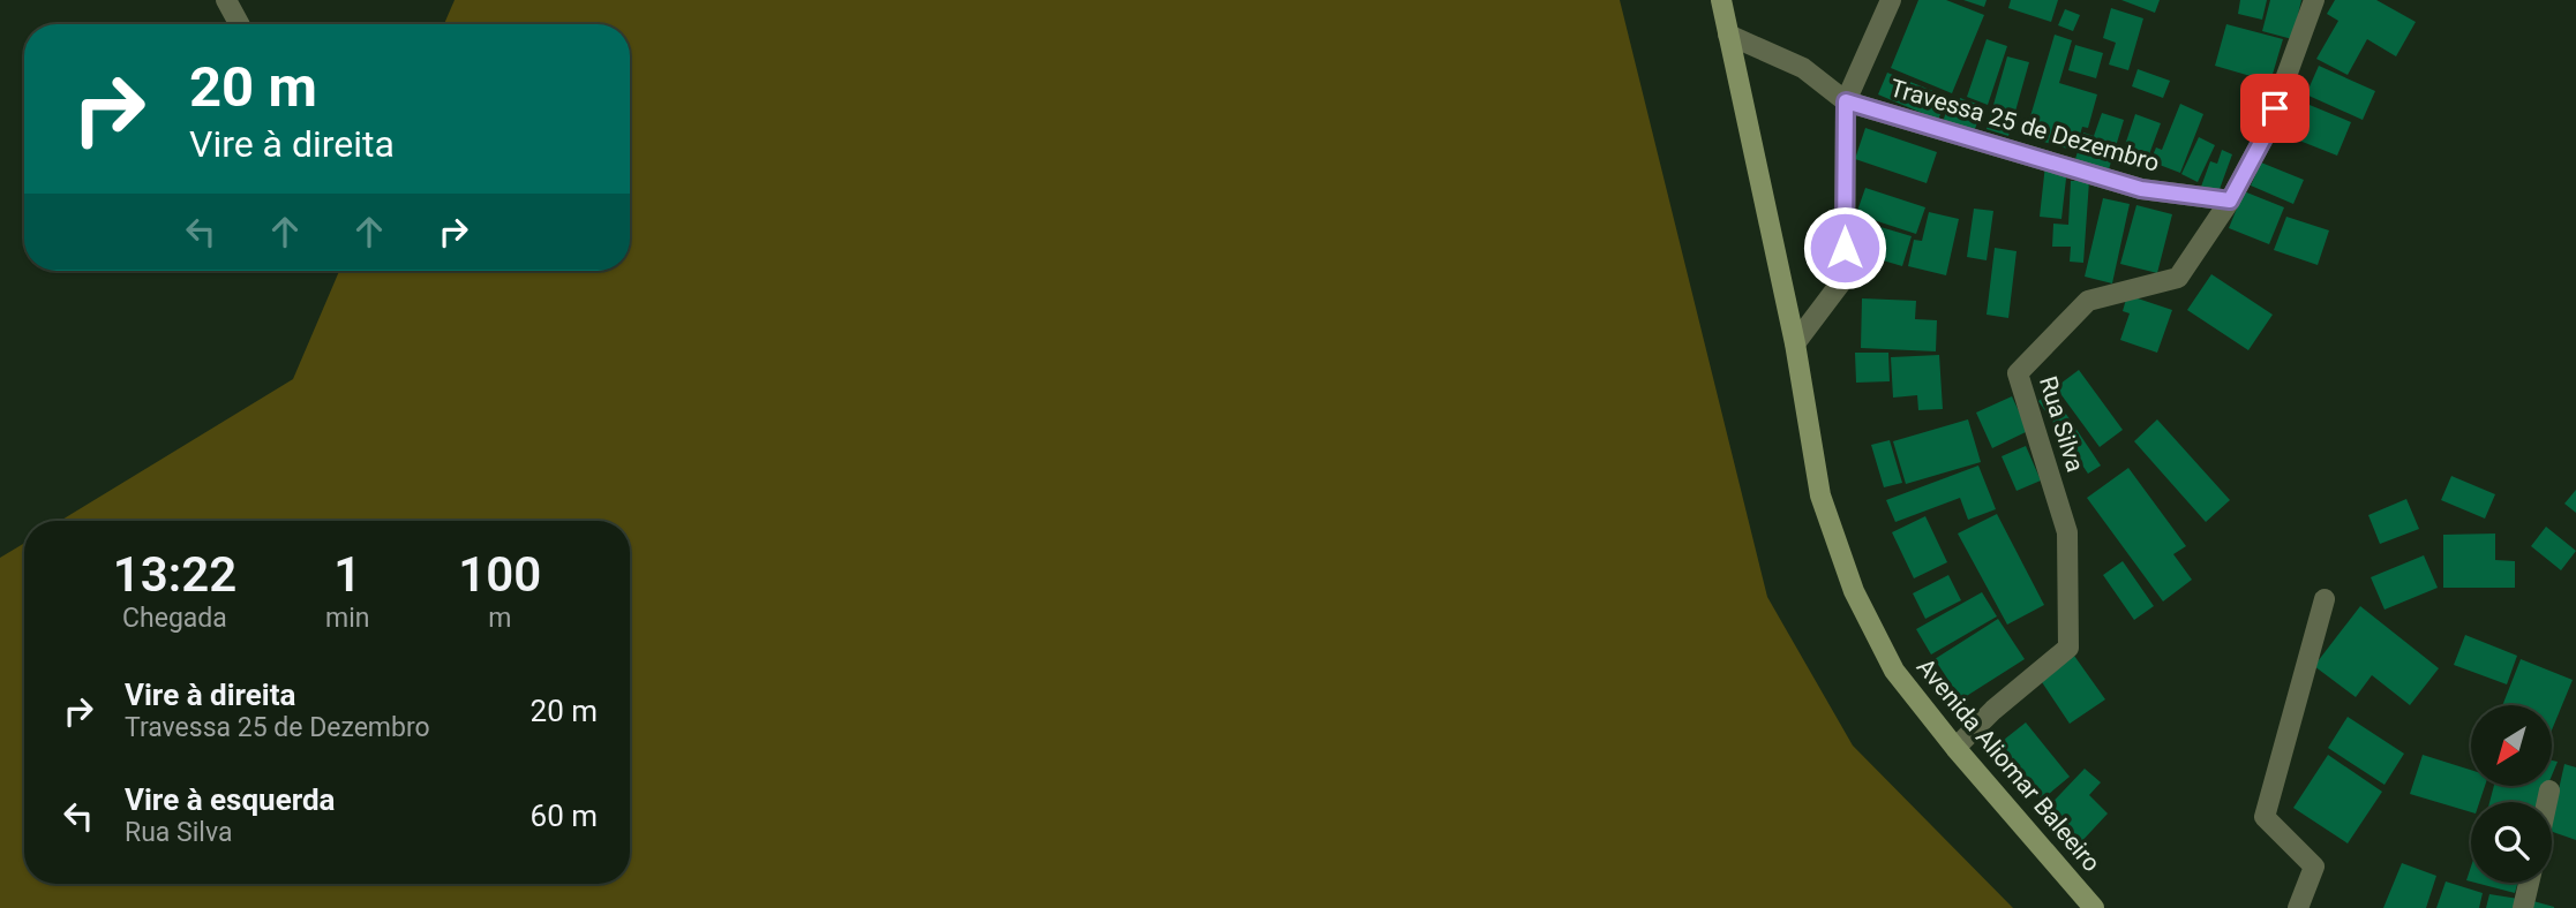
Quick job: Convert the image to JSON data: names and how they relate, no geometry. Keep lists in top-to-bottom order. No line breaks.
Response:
{"streets":{"main road":["Avenida Aliomar Baleeiro"],"street":["Travessa 25 de Dezembro","Rua Silva"]},"crossings":[["Travessa 25 de Dezembro","Rua Silva"],["Travessa 25 de Dezembro","Avenida Aliomar Baleeiro"],["Rua Silva","Avenida Aliomar Baleeiro"]],"north":"bottom left","page":{"turn":["20 m","Vire à direita"],"eta":["13:22","Chegada","1","min","100","m"],"list":[{"name":"Vire à direita","note":"Travessa 25 de Dezembro","value":"20 m"},{"name":"Vire à esquerda","note":"Rua Silva","value":"60 m"}]}}
